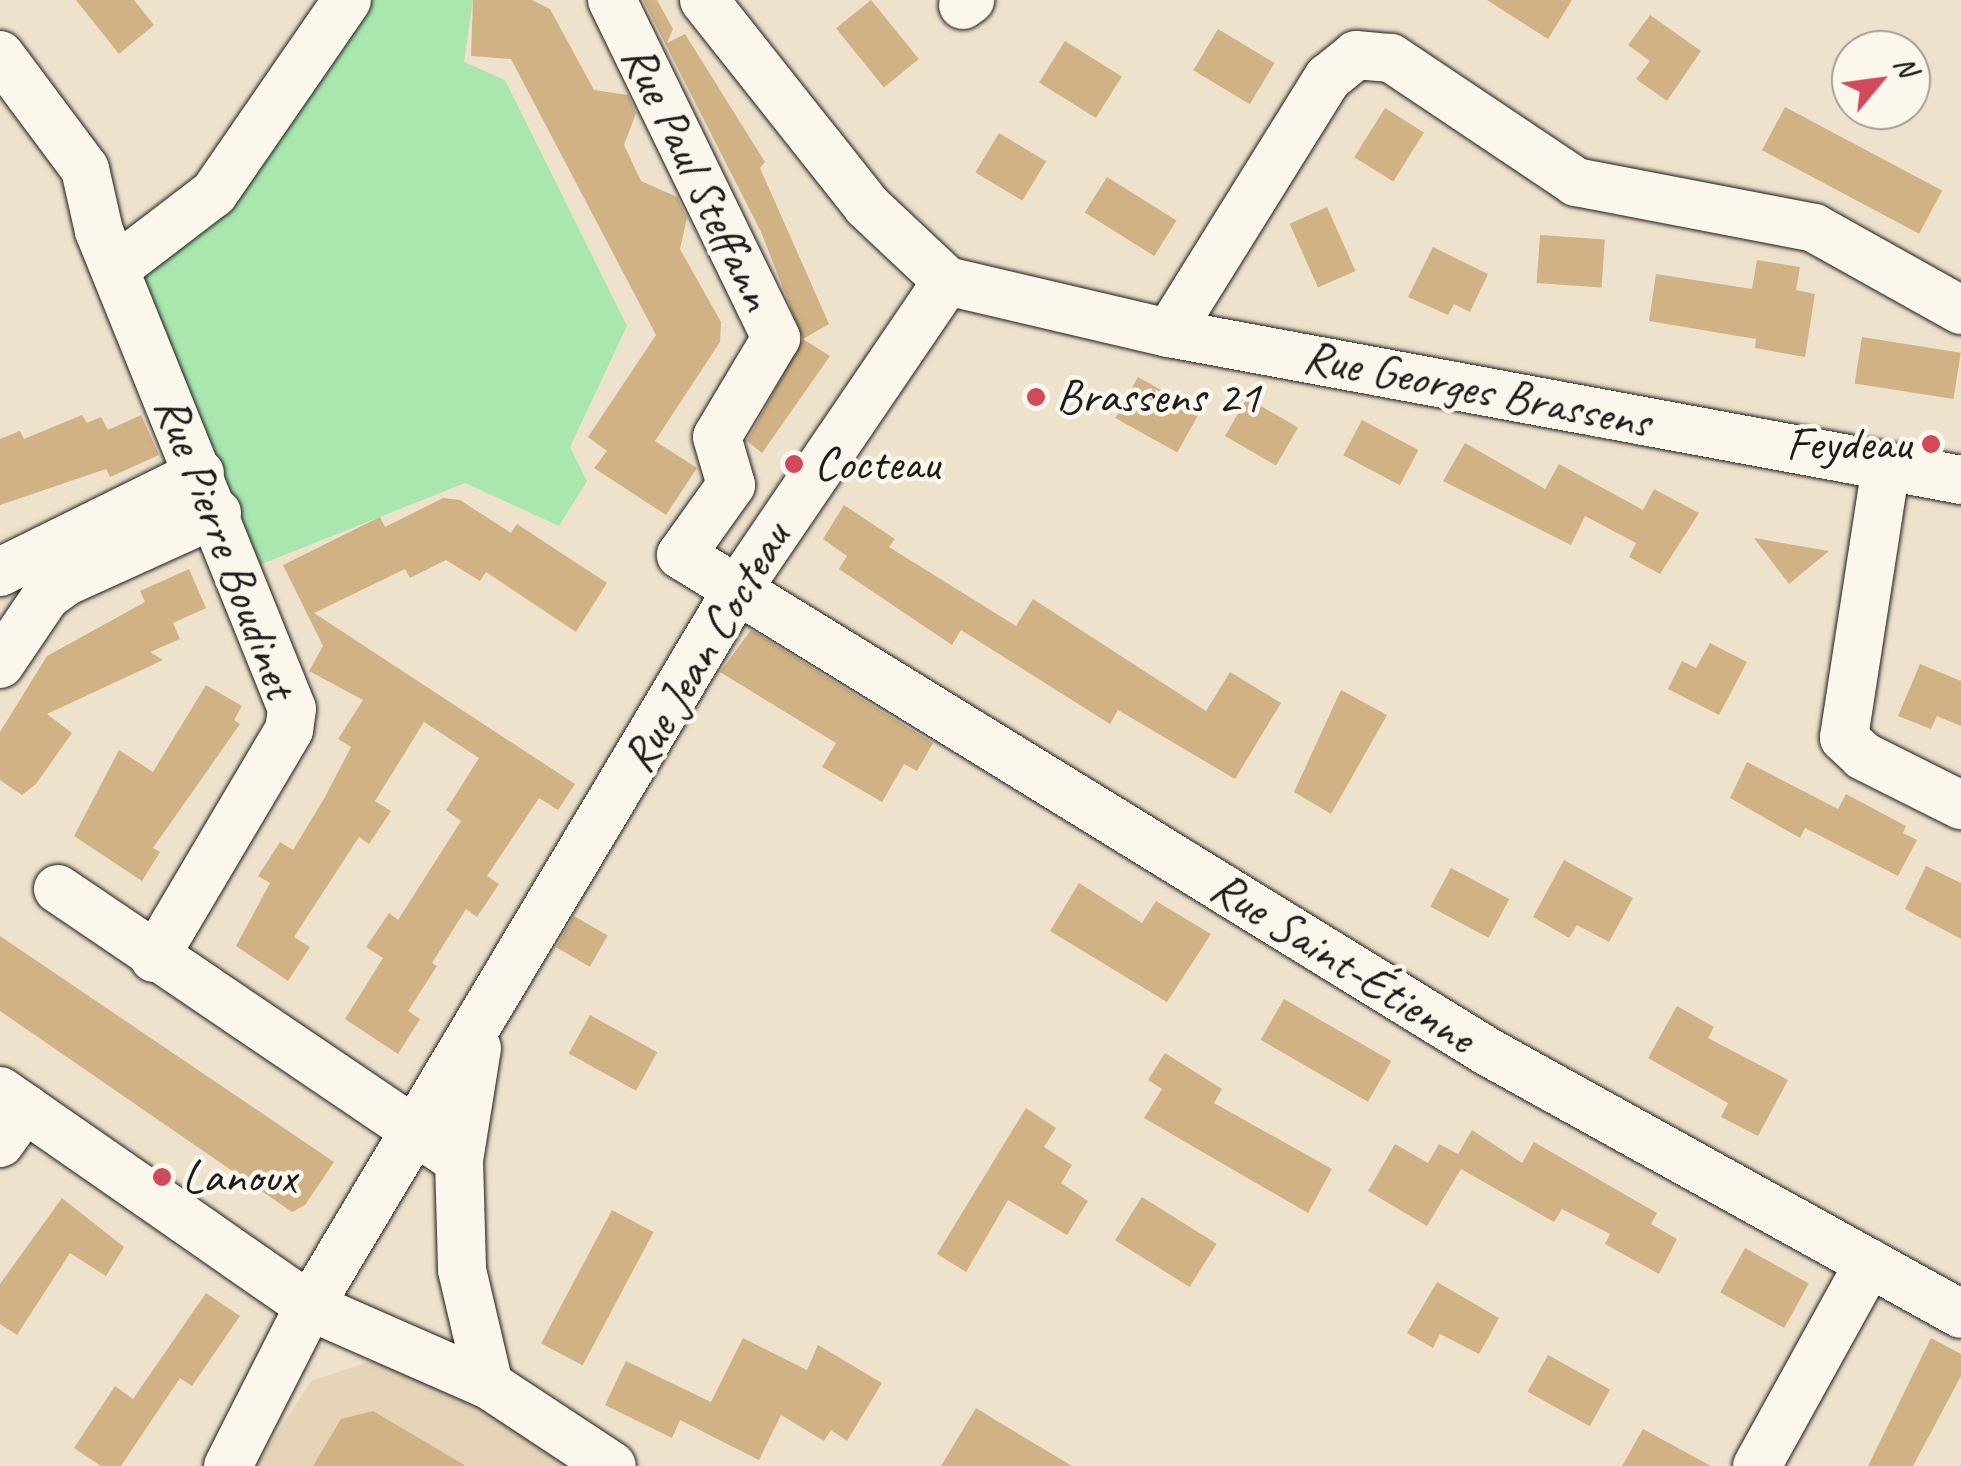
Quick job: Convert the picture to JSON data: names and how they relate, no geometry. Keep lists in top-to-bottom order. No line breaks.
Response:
{"streets":{"street":["Rue Paul Steffann","Rue Georges Brassens","Rue Pierre Boudinet","Rue Jean Cocteau","Rue Saint-Étienne"]},"crossings":[["Rue Paul Steffann","Rue Jean Cocteau"],["Rue Paul Steffann","Rue Saint-Étienne"],["Rue Georges Brassens","Rue Jean Cocteau"],["Rue Jean Cocteau","Rue Saint-Étienne"]],"places":["Brassens 21","Feydeau","Cocteau","Lanoux"],"north":"top right"}
